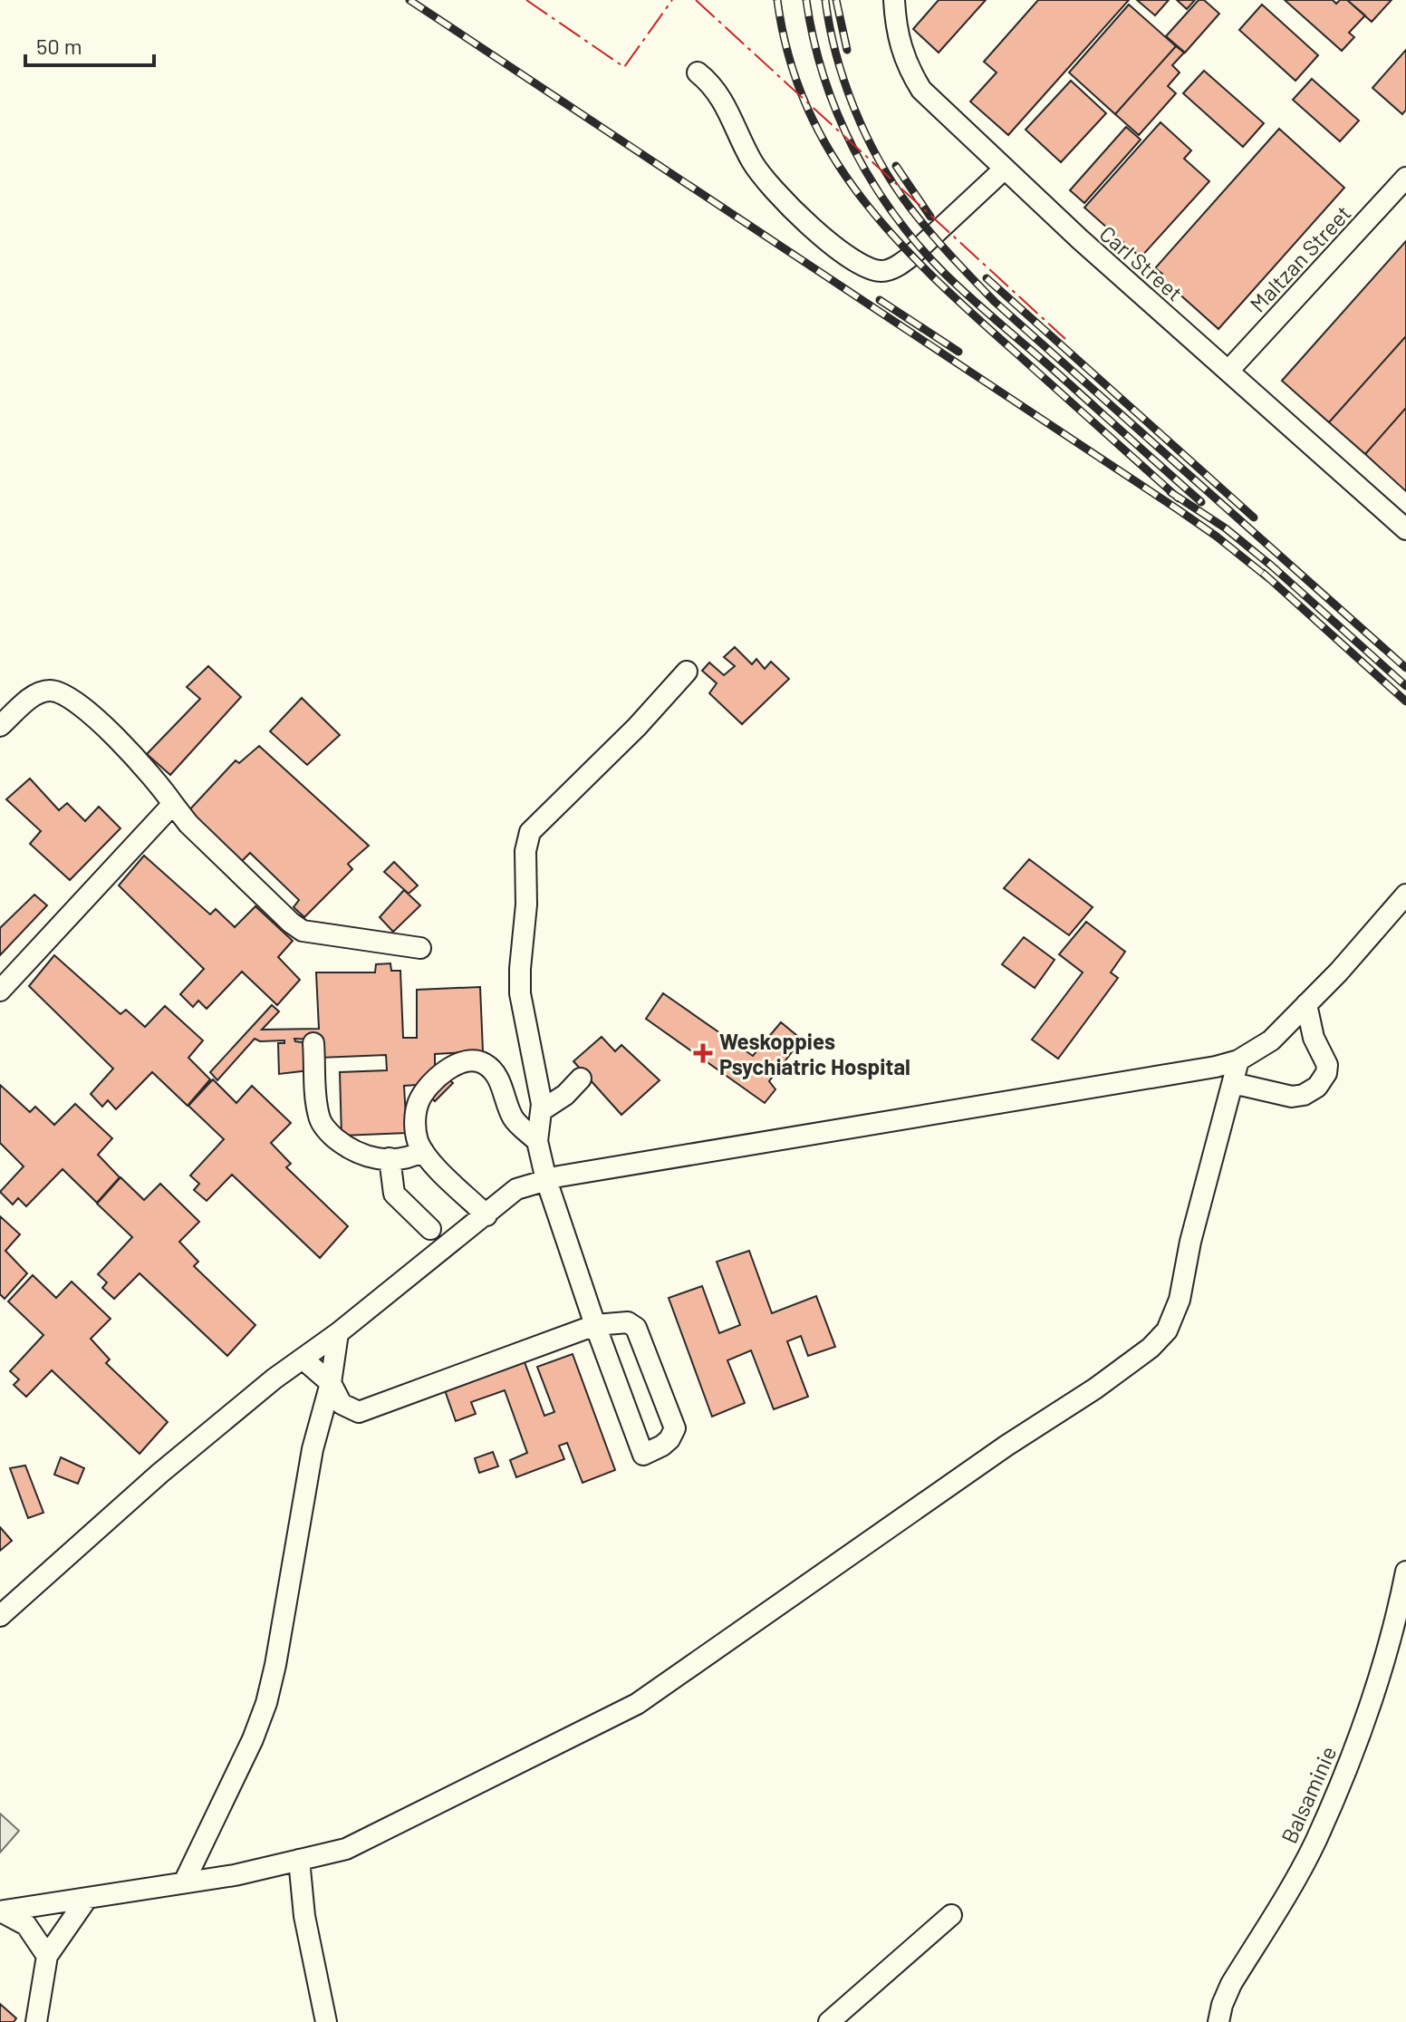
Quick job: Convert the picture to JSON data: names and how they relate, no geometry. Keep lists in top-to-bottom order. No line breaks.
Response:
{"streets":{"street":["Maltzan Street","Carl Street","Balsaminie"]},"crossings":[["Maltzan Street","Carl Street"]],"places":{"health":["Weskoppies Psychiatric Hospital"]},"scale_bar":"50 m"}
